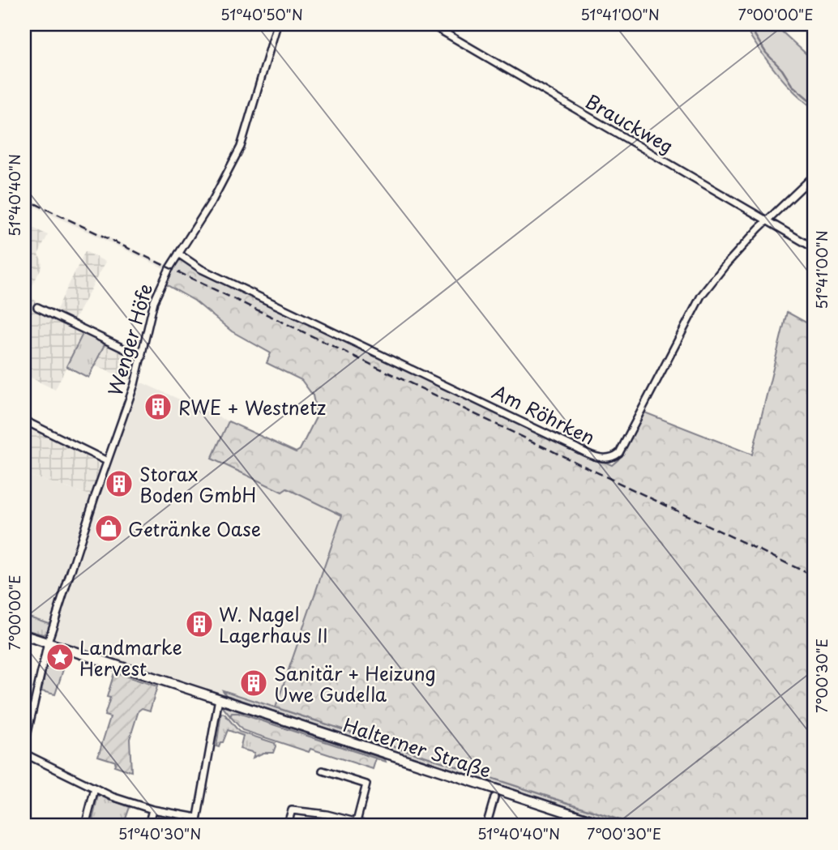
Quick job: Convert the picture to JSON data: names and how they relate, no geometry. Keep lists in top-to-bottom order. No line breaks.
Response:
{"streets":{"main road":["Halterner Straße"],"street":["Brauckweg","Wenger Höfe","Am Röhrken"]},"crossings":[["Brauckweg","Am Röhrken"],["Wenger Höfe","Am Röhrken"],["Wenger Höfe","Halterner Straße"]],"places":{"building":["RWE + Westnetz","Storax Boden GmbH","W. Nagel Lagerhaus II","Sanitär + Heizung Uwe Gudella"],"shop":["Getränke Oase"],"place":["Landmarke Hervest"]},"coordinates":["51°40'50\"N","51°41'00\"N","7°00'00\"E","51°40'40\"N","7°00'30\"E","51°40'30\"N"]}
